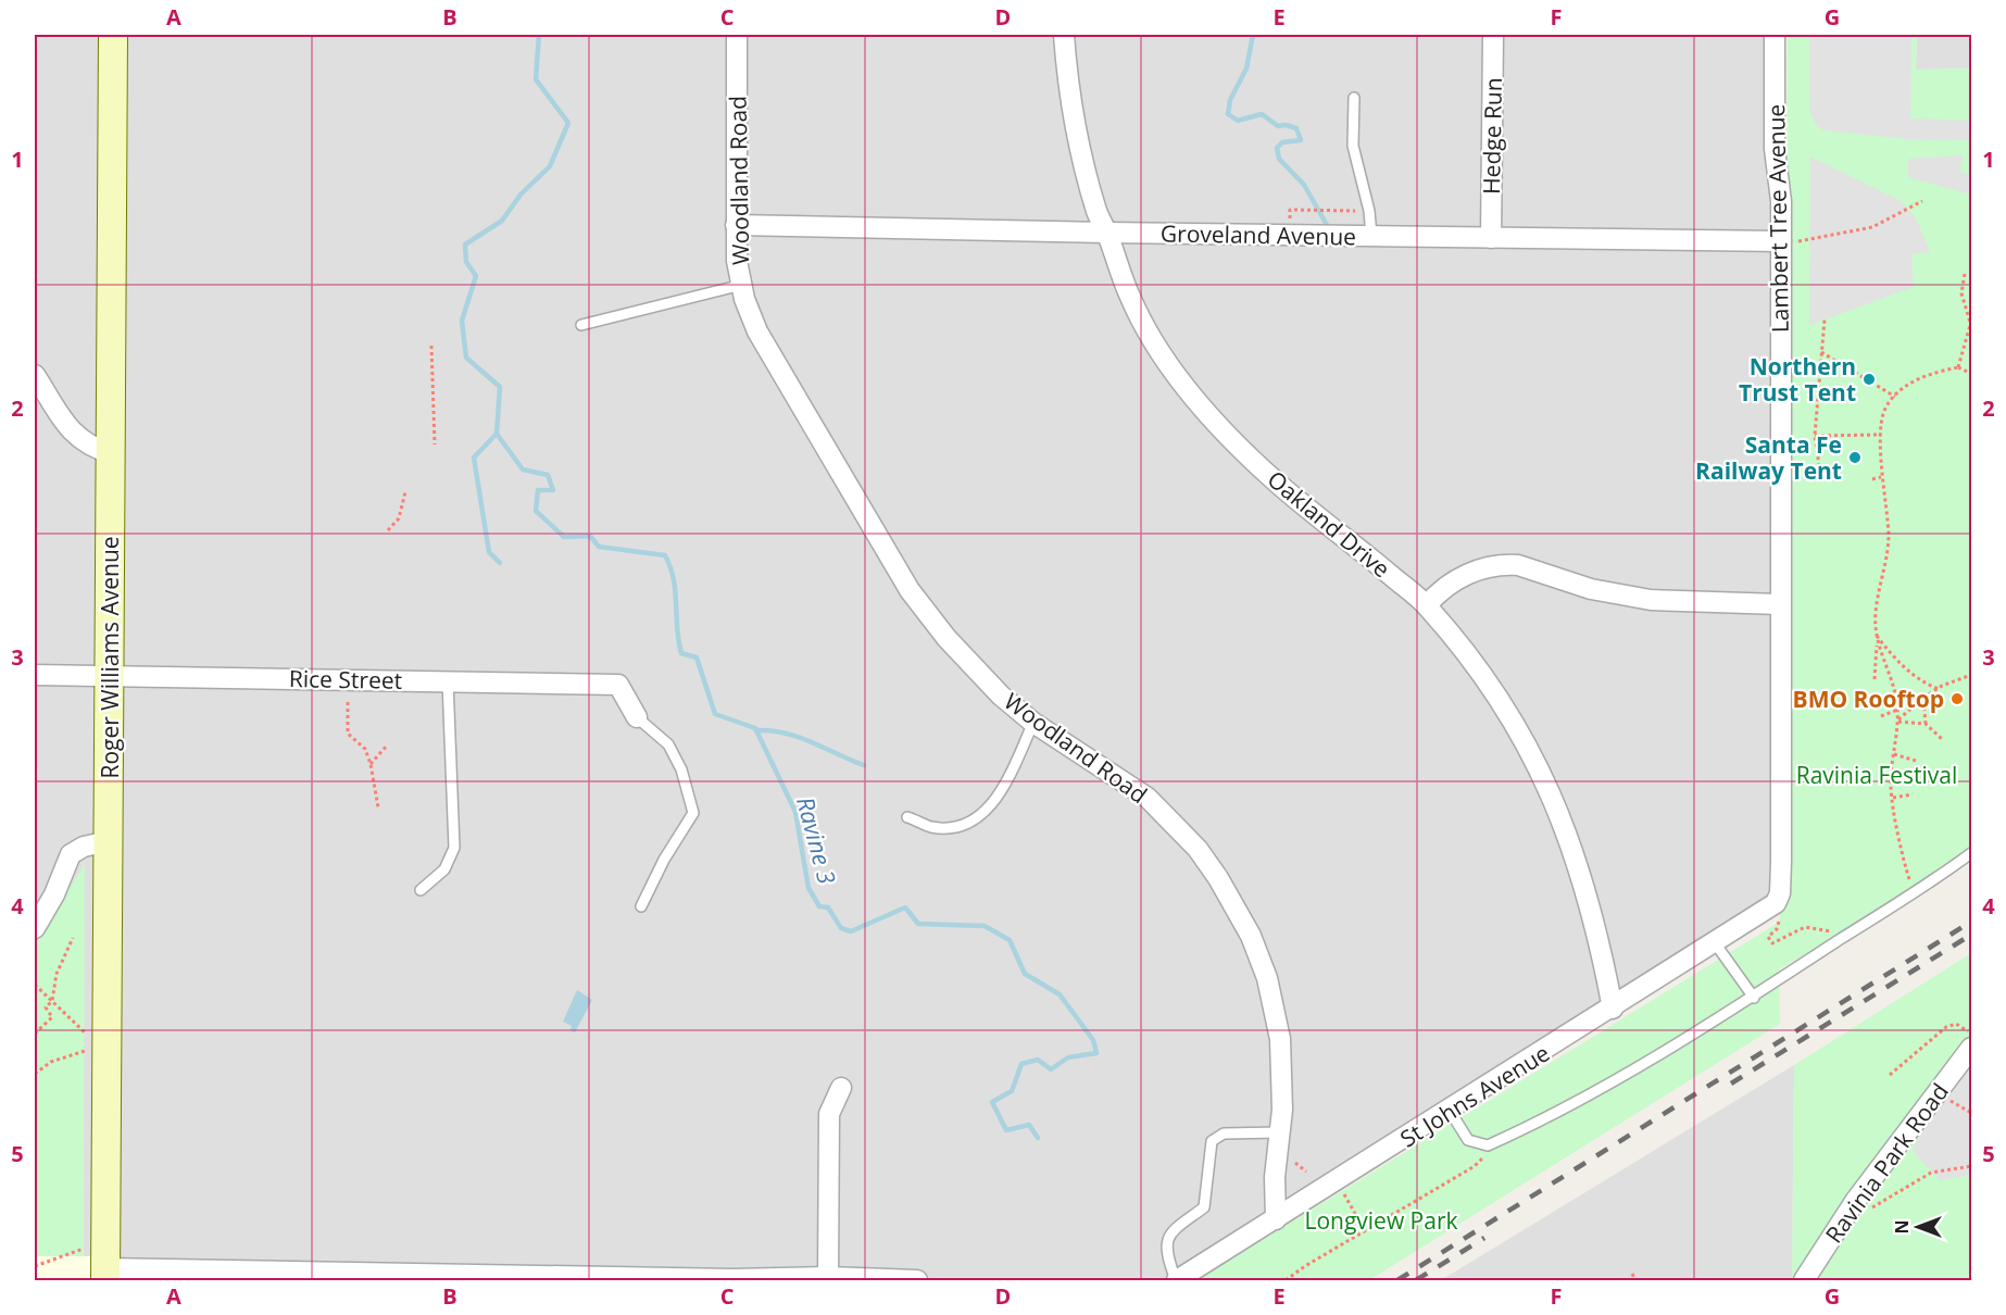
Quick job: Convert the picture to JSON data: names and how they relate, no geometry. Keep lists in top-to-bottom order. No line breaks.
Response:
{"streets":{"street":["Hedge Run","Woodland Road","Lambert Tree Avenue","Groveland Avenue","Oakland Drive","Roger Williams Avenue","Rice Street","St Johns Avenue","Ravinia Park Road"]},"crossings":[["Hedge Run","Groveland Avenue"],["Woodland Road","Groveland Avenue"],["Woodland Road","St Johns Avenue"],["Lambert Tree Avenue","Groveland Avenue"],["Lambert Tree Avenue","St Johns Avenue"],["Groveland Avenue","Oakland Drive"],["Oakland Drive","St Johns Avenue"],["Roger Williams Avenue","Rice Street"]],"water":["Ravine 3"],"parks":["Ravinia Festival","Longview Park"],"places":["Northern Trust Tent","Santa Fe Railway Tent","BMO Rooftop"],"north":"left","grid":{"columns":["A","B","C","D","E","F","G"],"rows":["1","2","3","4","5"]}}
